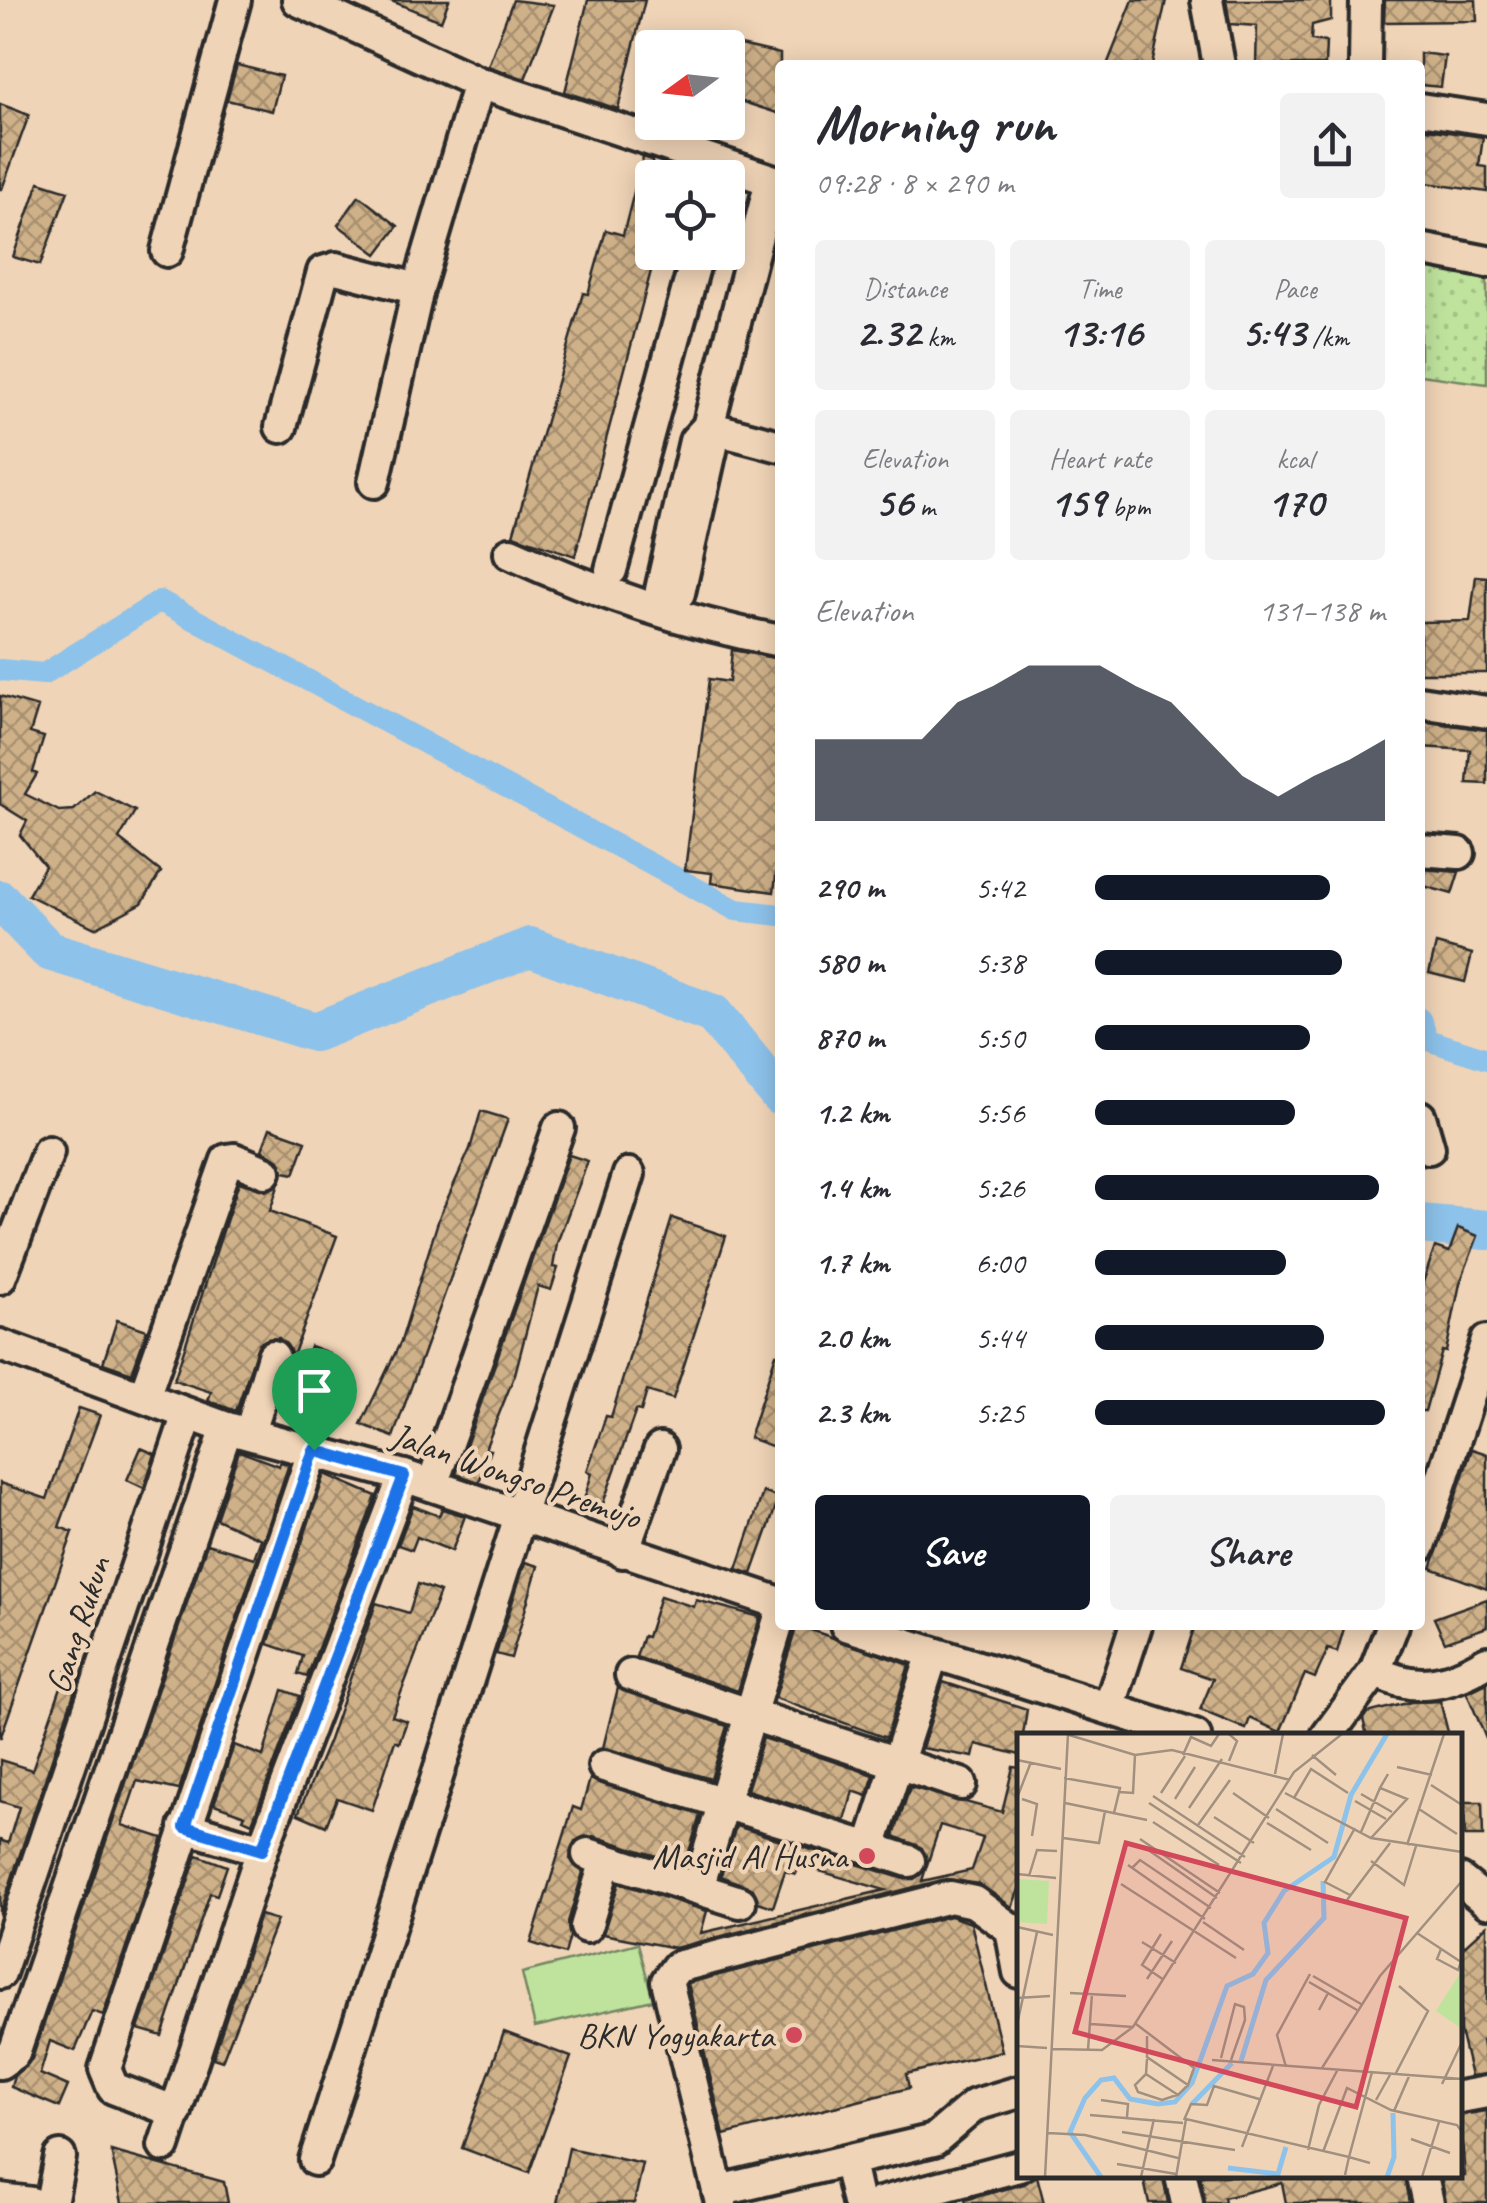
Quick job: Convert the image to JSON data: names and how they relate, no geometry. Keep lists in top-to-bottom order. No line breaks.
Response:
{"streets":{"street":["Jalan Wongso Premujo","Gang Rukun"]},"crossings":[["Jalan Wongso Premujo","Gang Rukun"]],"places":["Masjid Al Husna","BKN Yogyakarta"],"north":"left","page":{"heading":["Morning run","09:28 · 8 × 290 m"],"stats":[["Distance","2.32 km"],["Time","13:16"],["Pace","5:43 /km"],["Elevation","56 m"],["Heart rate","159 bpm"],["kcal","170"]],"chart":["Elevation","131–138 m"],"list":[{"name":"290 m","note":"5:42"},{"name":"580 m","note":"5:38"},{"name":"870 m","note":"5:50"},{"name":"1.2 km","note":"5:56"},{"name":"1.4 km","note":"5:26"},{"name":"1.7 km","note":"6:00"},{"name":"2.0 km","note":"5:44"},{"name":"2.3 km","note":"5:25"}],"buttons":["Save","Share"]}}
